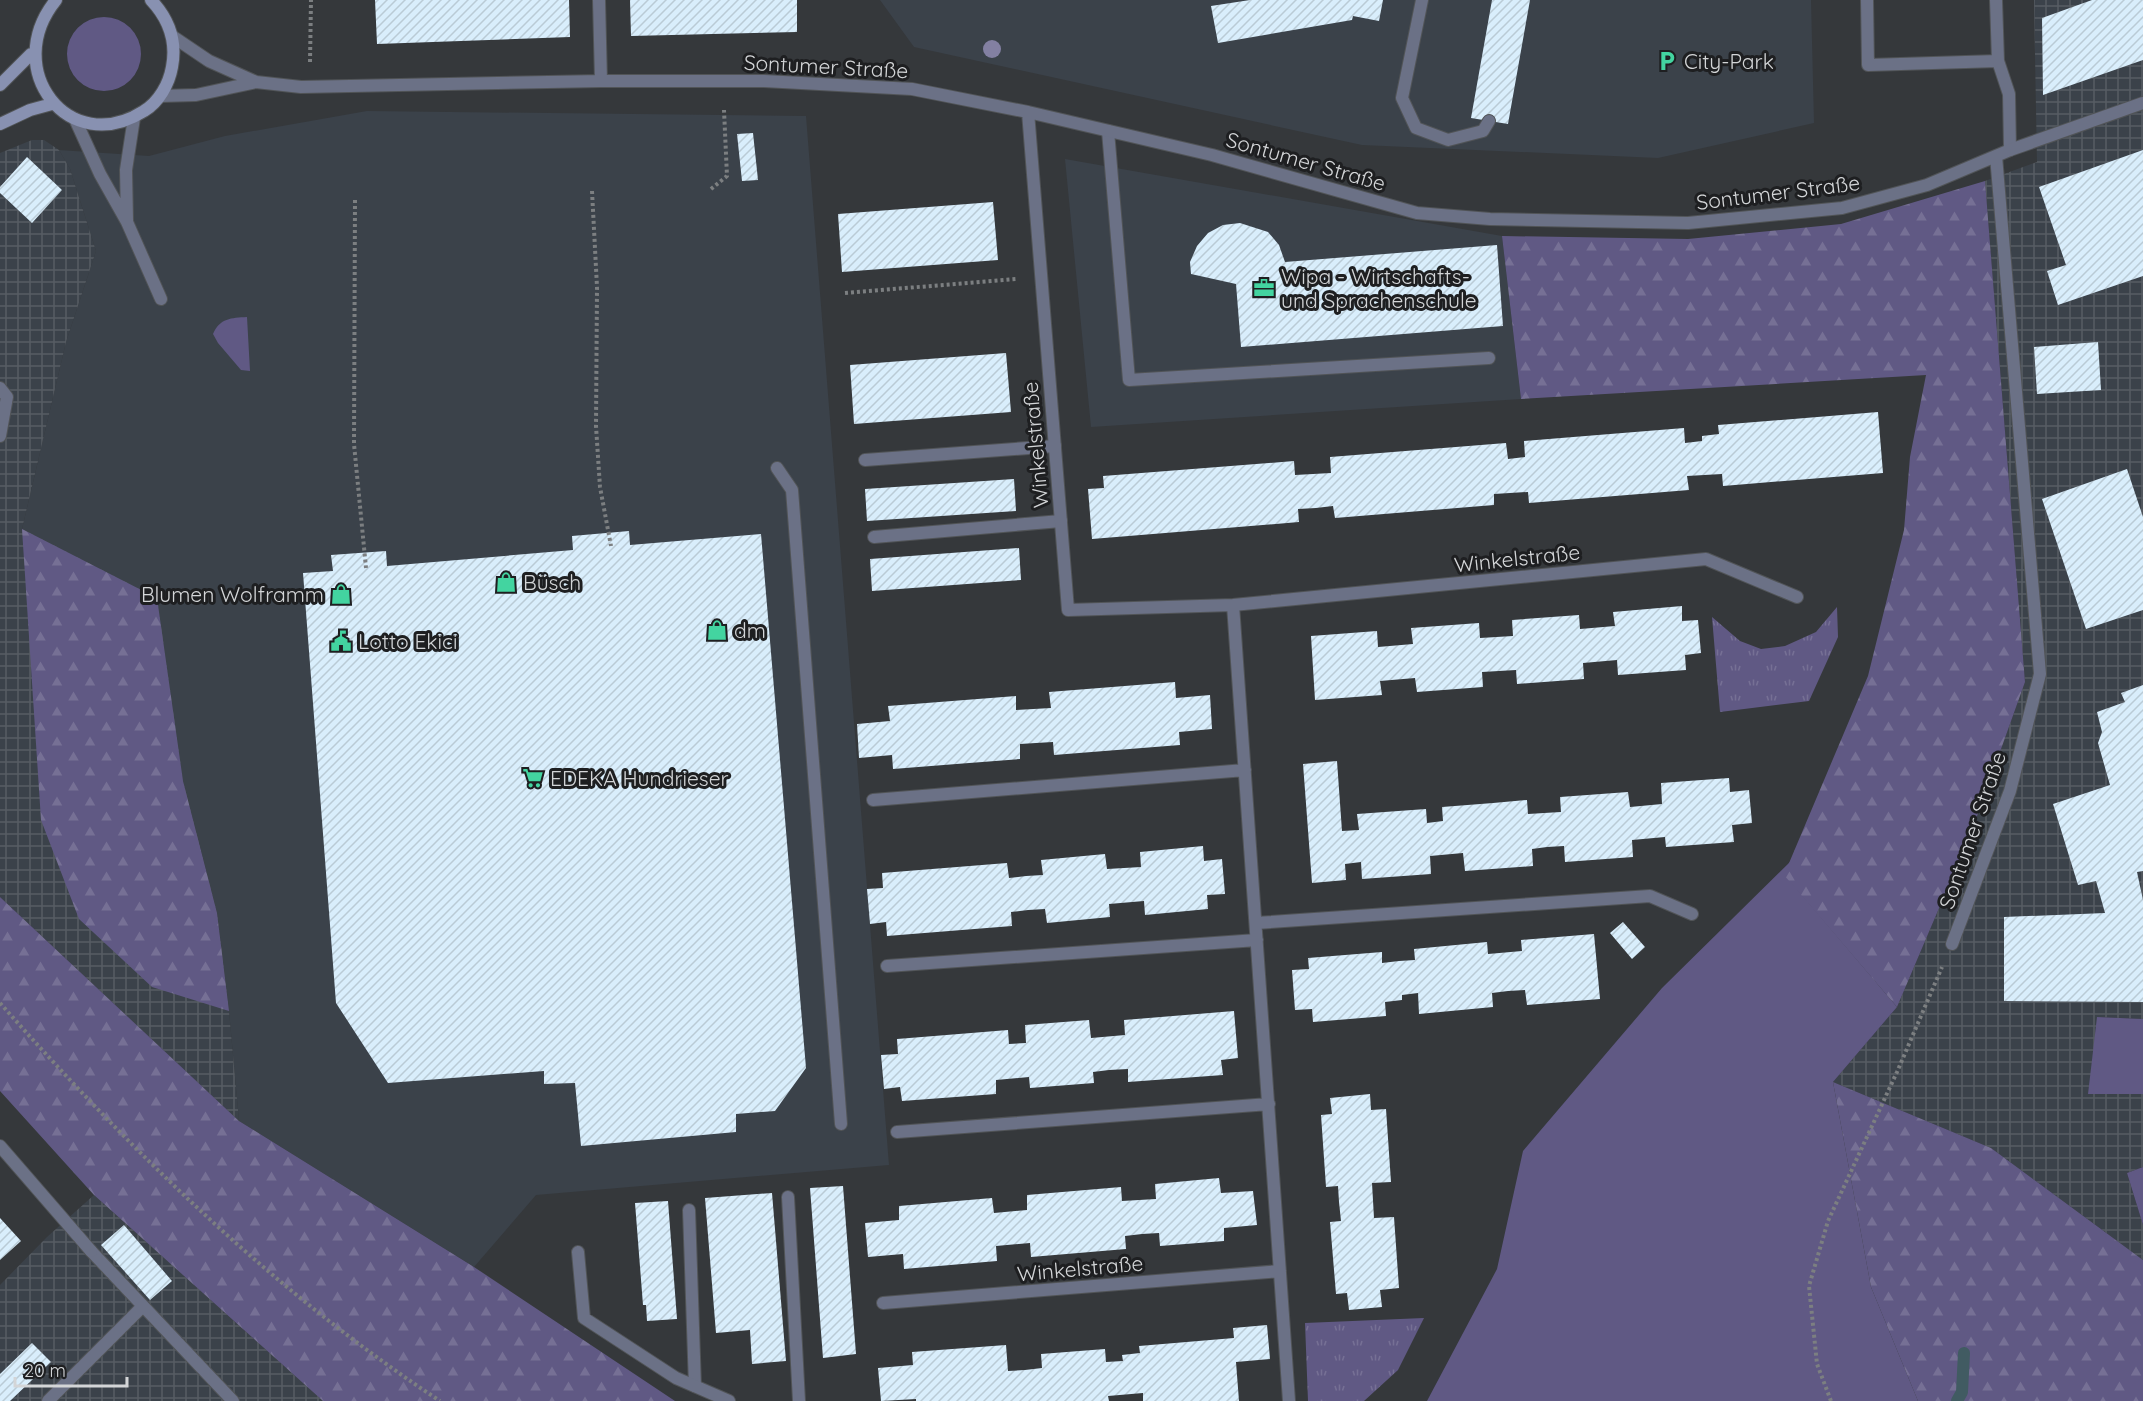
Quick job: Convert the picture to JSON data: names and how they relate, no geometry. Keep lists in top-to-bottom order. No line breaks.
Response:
{"streets":{"street":["Sontumer Straße","Winkelstraße"]},"crossings":[["Sontumer Straße","Winkelstraße"]],"places":{"parking":["City-Park"],"office":["Wipa - Wirtschafts- und Sprachenschule"],"shop":["Büsch","Blumen Wolframm","dm"],"public building":["Lotto Ekici"],"supermarket":["EDEKA Hundrieser"]},"scale_bar":"20 m"}
